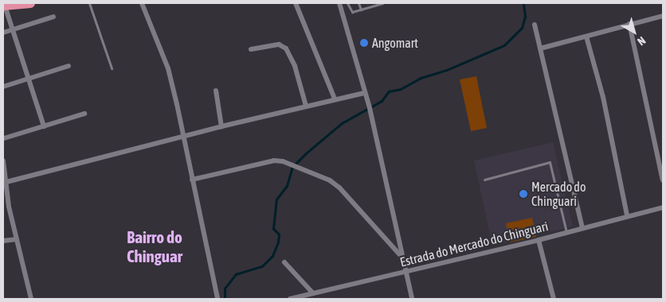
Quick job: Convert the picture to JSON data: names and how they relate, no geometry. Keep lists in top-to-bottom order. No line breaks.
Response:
{"streets":{"street":["Estrada do Mercado do Chinguari"]},"districts":["Bairro do Chinguar"],"places":["Angomart","Mercado do Chinguari"],"north":"bottom right"}
